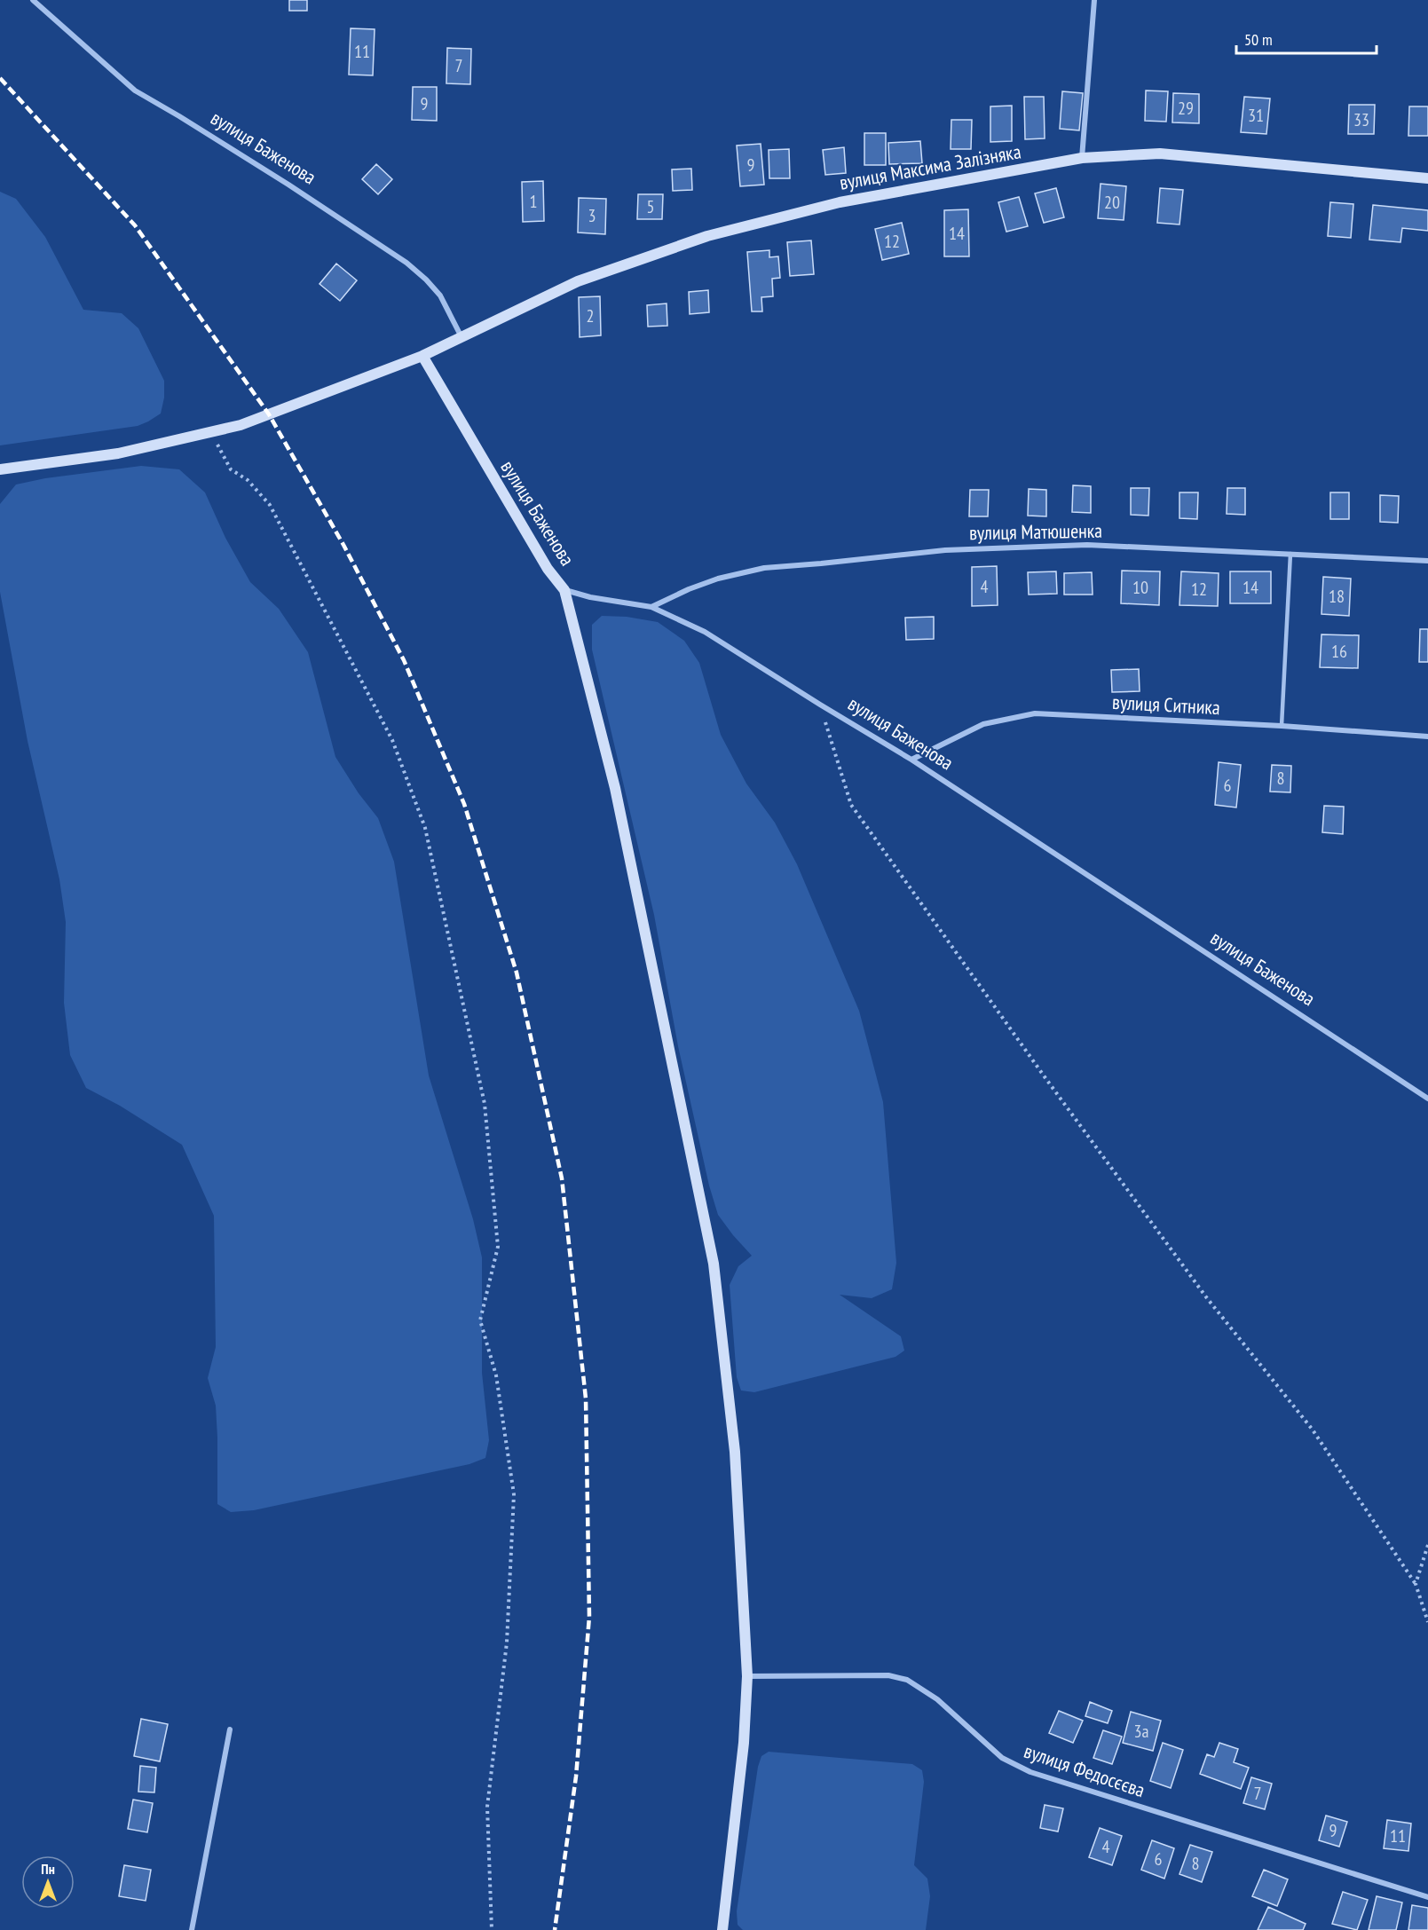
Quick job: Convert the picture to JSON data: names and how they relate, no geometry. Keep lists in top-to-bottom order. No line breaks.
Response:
{"streets":{"street":["вулиця Баженова","вулиця Максима Залізняка","вулиця Матюшенка","вулиця Ситника","вулиця Федосєєва"]},"crossings":[["вулиця Баженова","вулиця Максима Залізняка"],["вулиця Баженова","вулиця Матюшенка"],["вулиця Баженова","вулиця Ситника"]],"house_numbers":["11","7","9","29","31","33","9","1","20","5","3","14","12","2","4","10","14","12","18","16","8","6","3а","7","9","11","4","6","8"],"scale_bar":"50 m","north":"top"}
